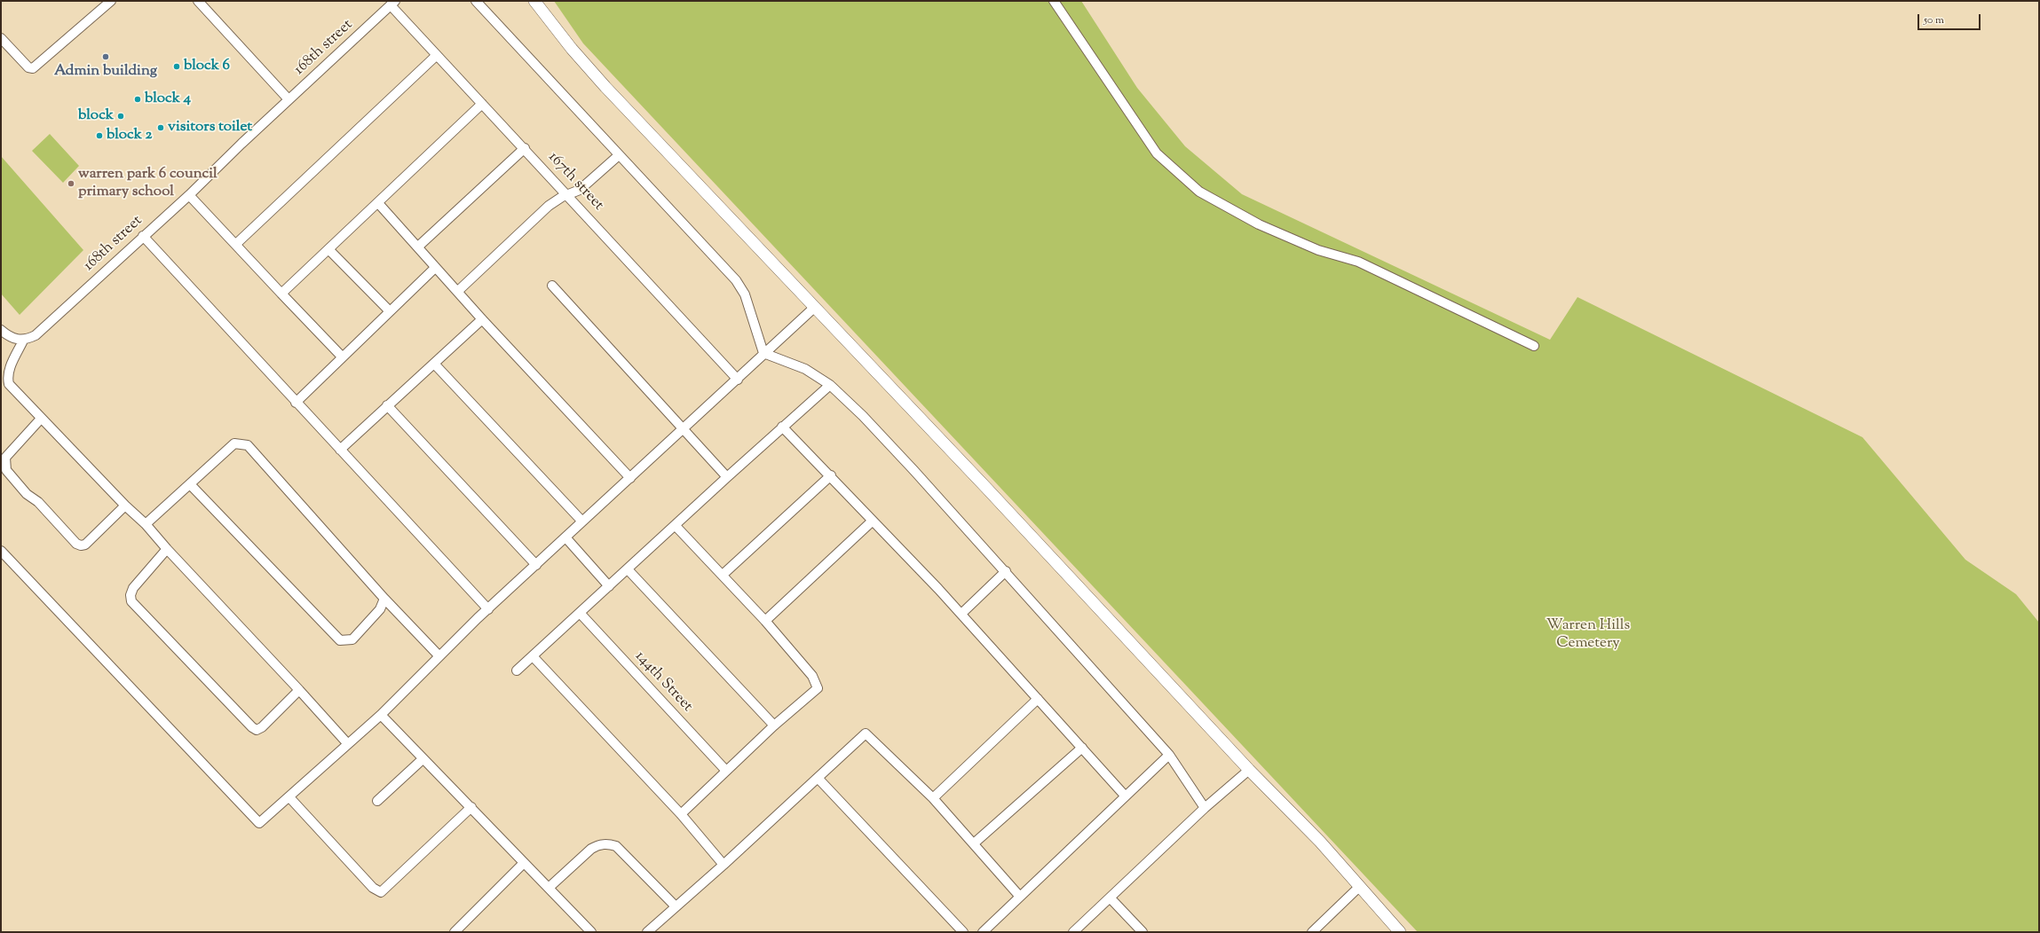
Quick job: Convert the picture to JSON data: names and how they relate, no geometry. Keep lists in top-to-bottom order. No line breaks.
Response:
{"streets":{"street":["168th street","167th street","144th Street"]},"crossings":[["168th street","167th street"]],"parks":["Warren Hills Cemetery"],"places":["Admin building","block 6","block 4","block","visitors toilet","block 2","warren park 6 council primary school"],"scale_bar":"50 m"}
